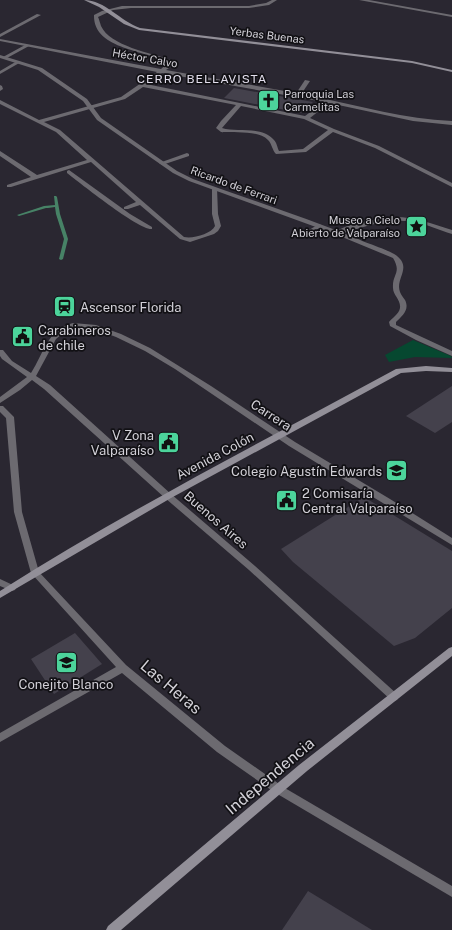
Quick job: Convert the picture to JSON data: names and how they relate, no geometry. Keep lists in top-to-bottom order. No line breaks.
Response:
{"streets":{"main road":["Yerbas Buenas","Avenida Colón","Independencia"],"street":["Héctor Calvo","Ricardo de Ferrari","Carrera","Buenos Aires","Las Heras"]},"crossings":[["Carrera","Avenida Colón"],["Carrera","Buenos Aires"],["Avenida Colón","Buenos Aires"],["Avenida Colón","Las Heras"],["Buenos Aires","Independencia"],["Las Heras","Independencia"]],"districts":["CERRO BELLAVISTA"],"places":{"church":["Parroquia Las Carmelitas"],"place":["Museo a Cielo Abierto de Valparaíso"],"station":["Ascensor Florida"],"public building":["Carabineros de chile","V Zona Valparaíso","2 Comisaría Central Valparaíso"],"school or university":["Colegio Agustín Edwards","Conejito Blanco"]}}
